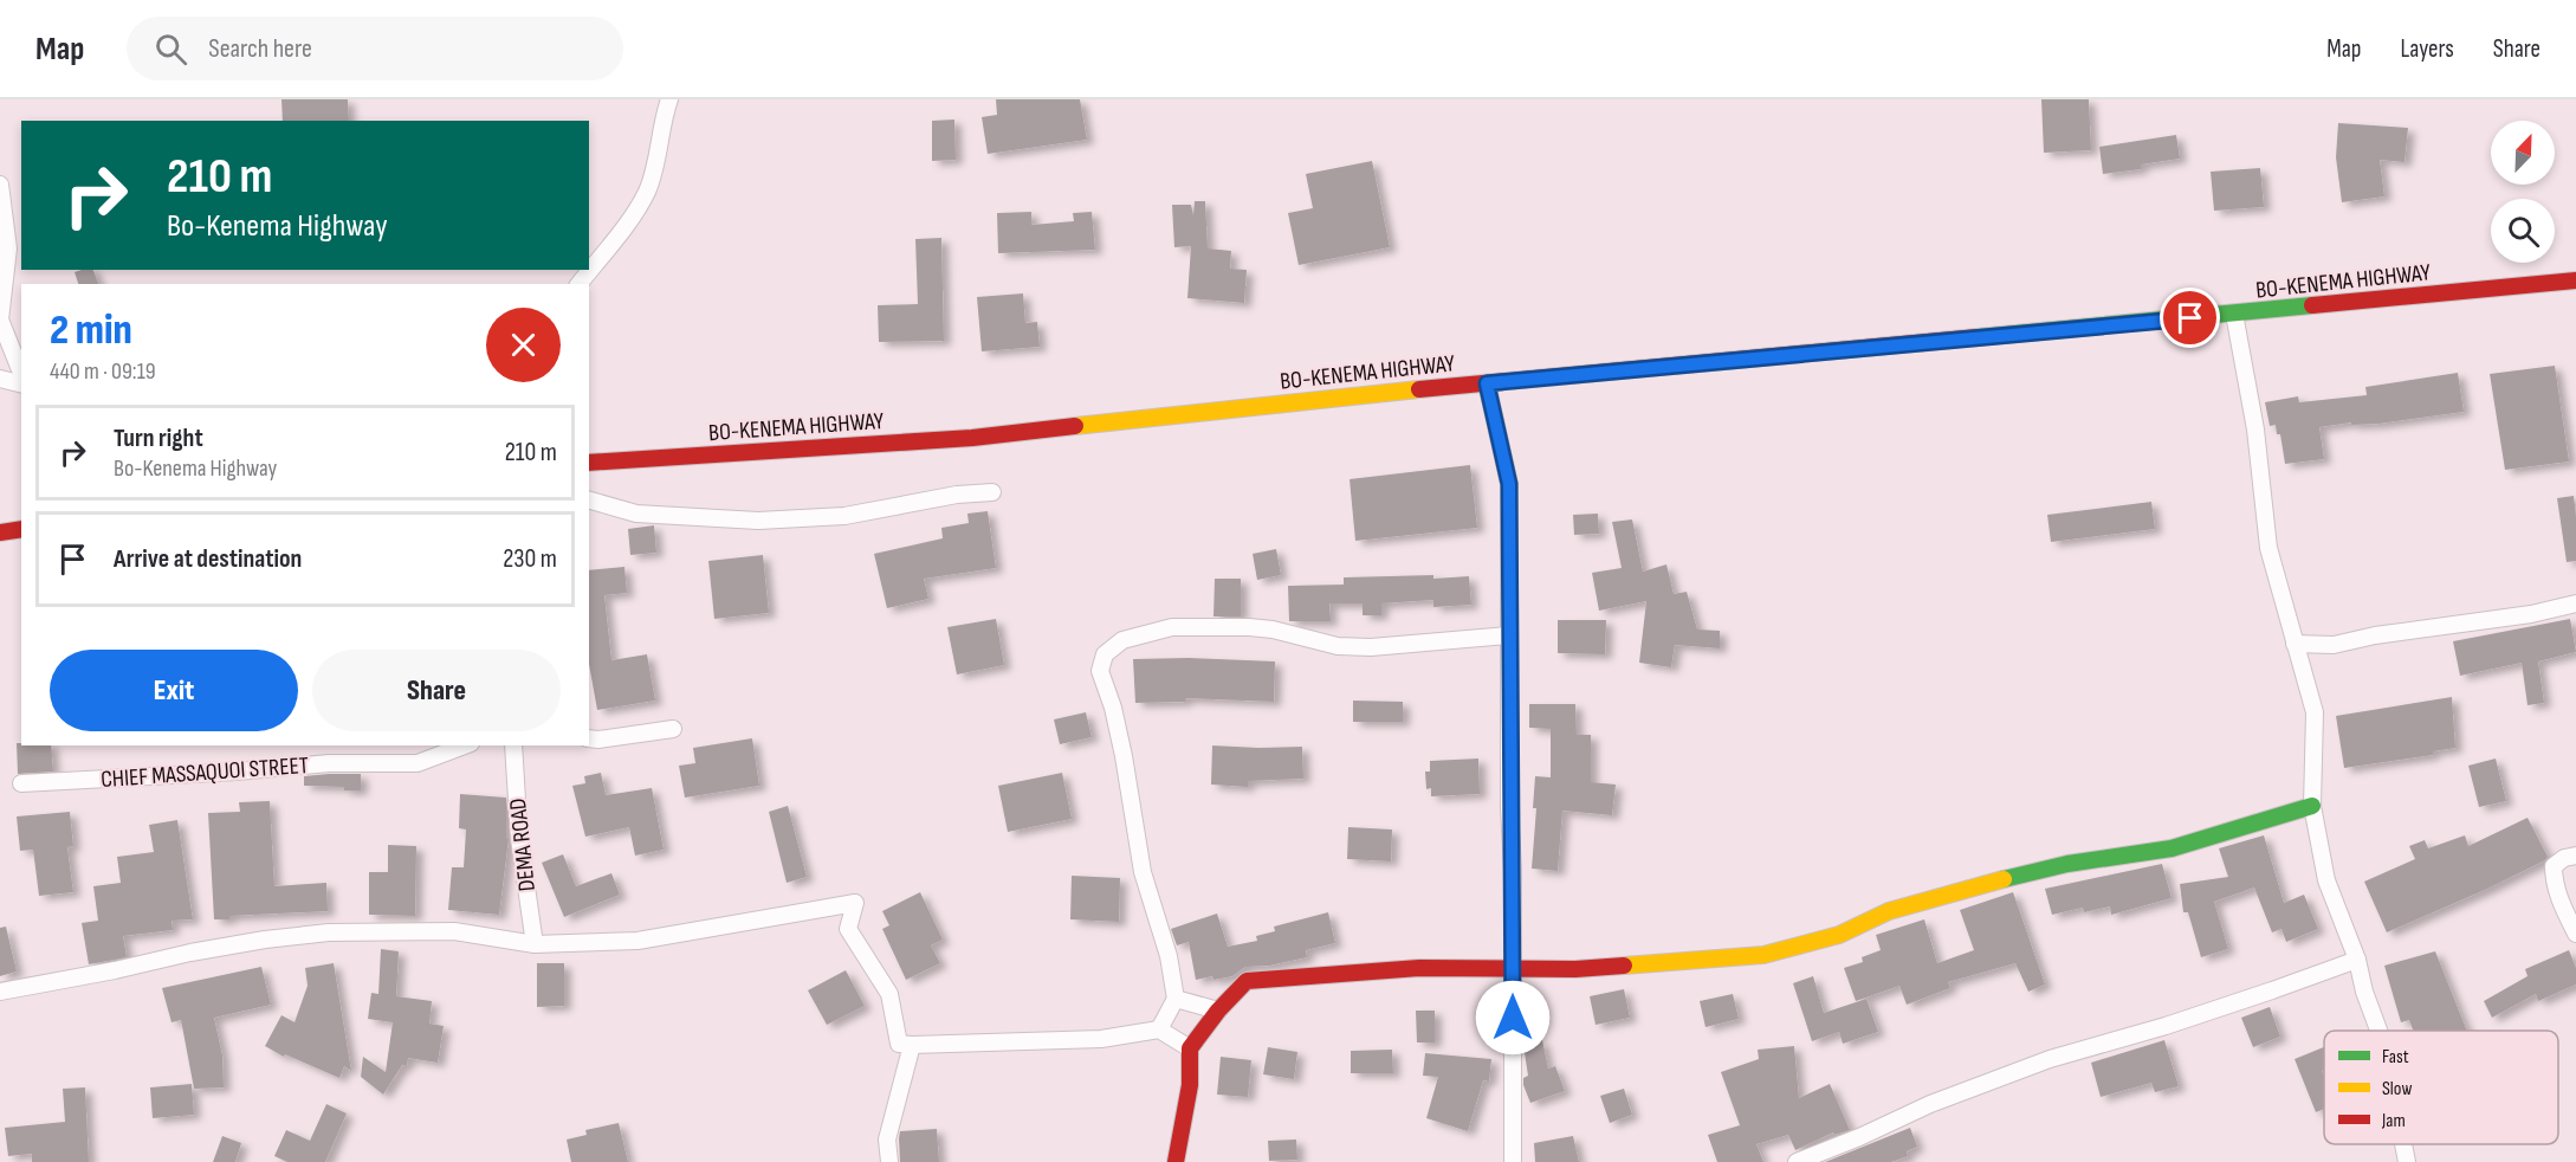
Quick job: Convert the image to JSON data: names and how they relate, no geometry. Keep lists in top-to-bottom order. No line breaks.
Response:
{"streets":{"main road":["BO-KENEMA HIGHWAY"],"street":["CHIEF MASSAQUOI STREET","DEMA ROAD"]},"legend":["Fast","Slow","Jam"],"north":"top right","page":{"header":"Map","search":"Search here","nav":["Map","Layers","Share"],"turn":["210 m","Bo-Kenema Highway"],"heading":["2 min","440 m · 09:19"],"list":[{"name":"Turn right","note":"Bo-Kenema Highway","value":"210 m"},{"name":"Arrive at destination","value":"230 m"}],"buttons":["Exit","Share"]}}
